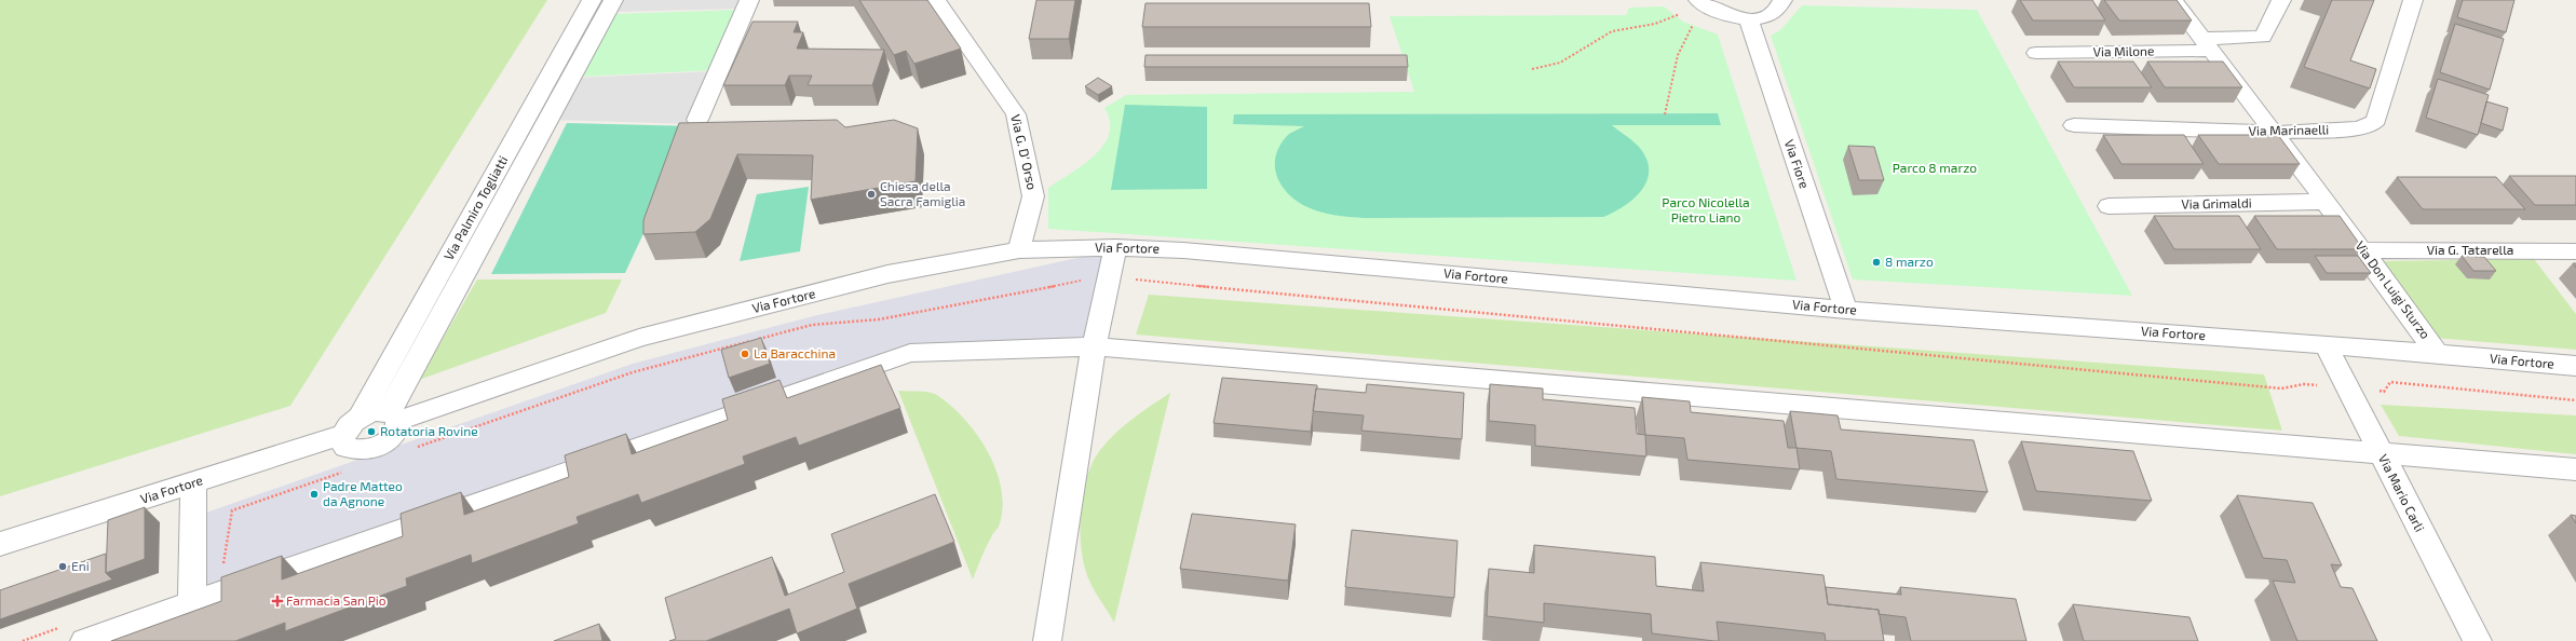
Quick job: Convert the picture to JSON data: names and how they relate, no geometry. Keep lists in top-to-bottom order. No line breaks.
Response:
{"streets":{"street":["Via Milone","Via Marinaelli","Via G. D' Orso","Via Fiore","Via Grimaldi","Via Palmiro Togliatti","Via Fortore","Via G. Tatarella","Via Don Luigi Sturzo","Via Mario Carli"]},"crossings":[["Via Milone","Via Don Luigi Sturzo"],["Via Marinaelli","Via Don Luigi Sturzo"],["Via G. D' Orso","Via Fortore"],["Via Fiore","Via Fortore"],["Via Grimaldi","Via Don Luigi Sturzo"],["Via Palmiro Togliatti","Via Fortore"],["Via Fortore","Via Don Luigi Sturzo"],["Via Fortore","Via Mario Carli"],["Via G. Tatarella","Via Don Luigi Sturzo"]],"parks":["Parco 8 marzo","Parco Nicolella Pietro Liano"],"places":{"other":["Chiesa della Sacra Famiglia","8 marzo","La Baracchina","Rotatoria Rovine","Padre Matteo da Agnone","Eni"],"health":["Farmacia San Pio"]}}
